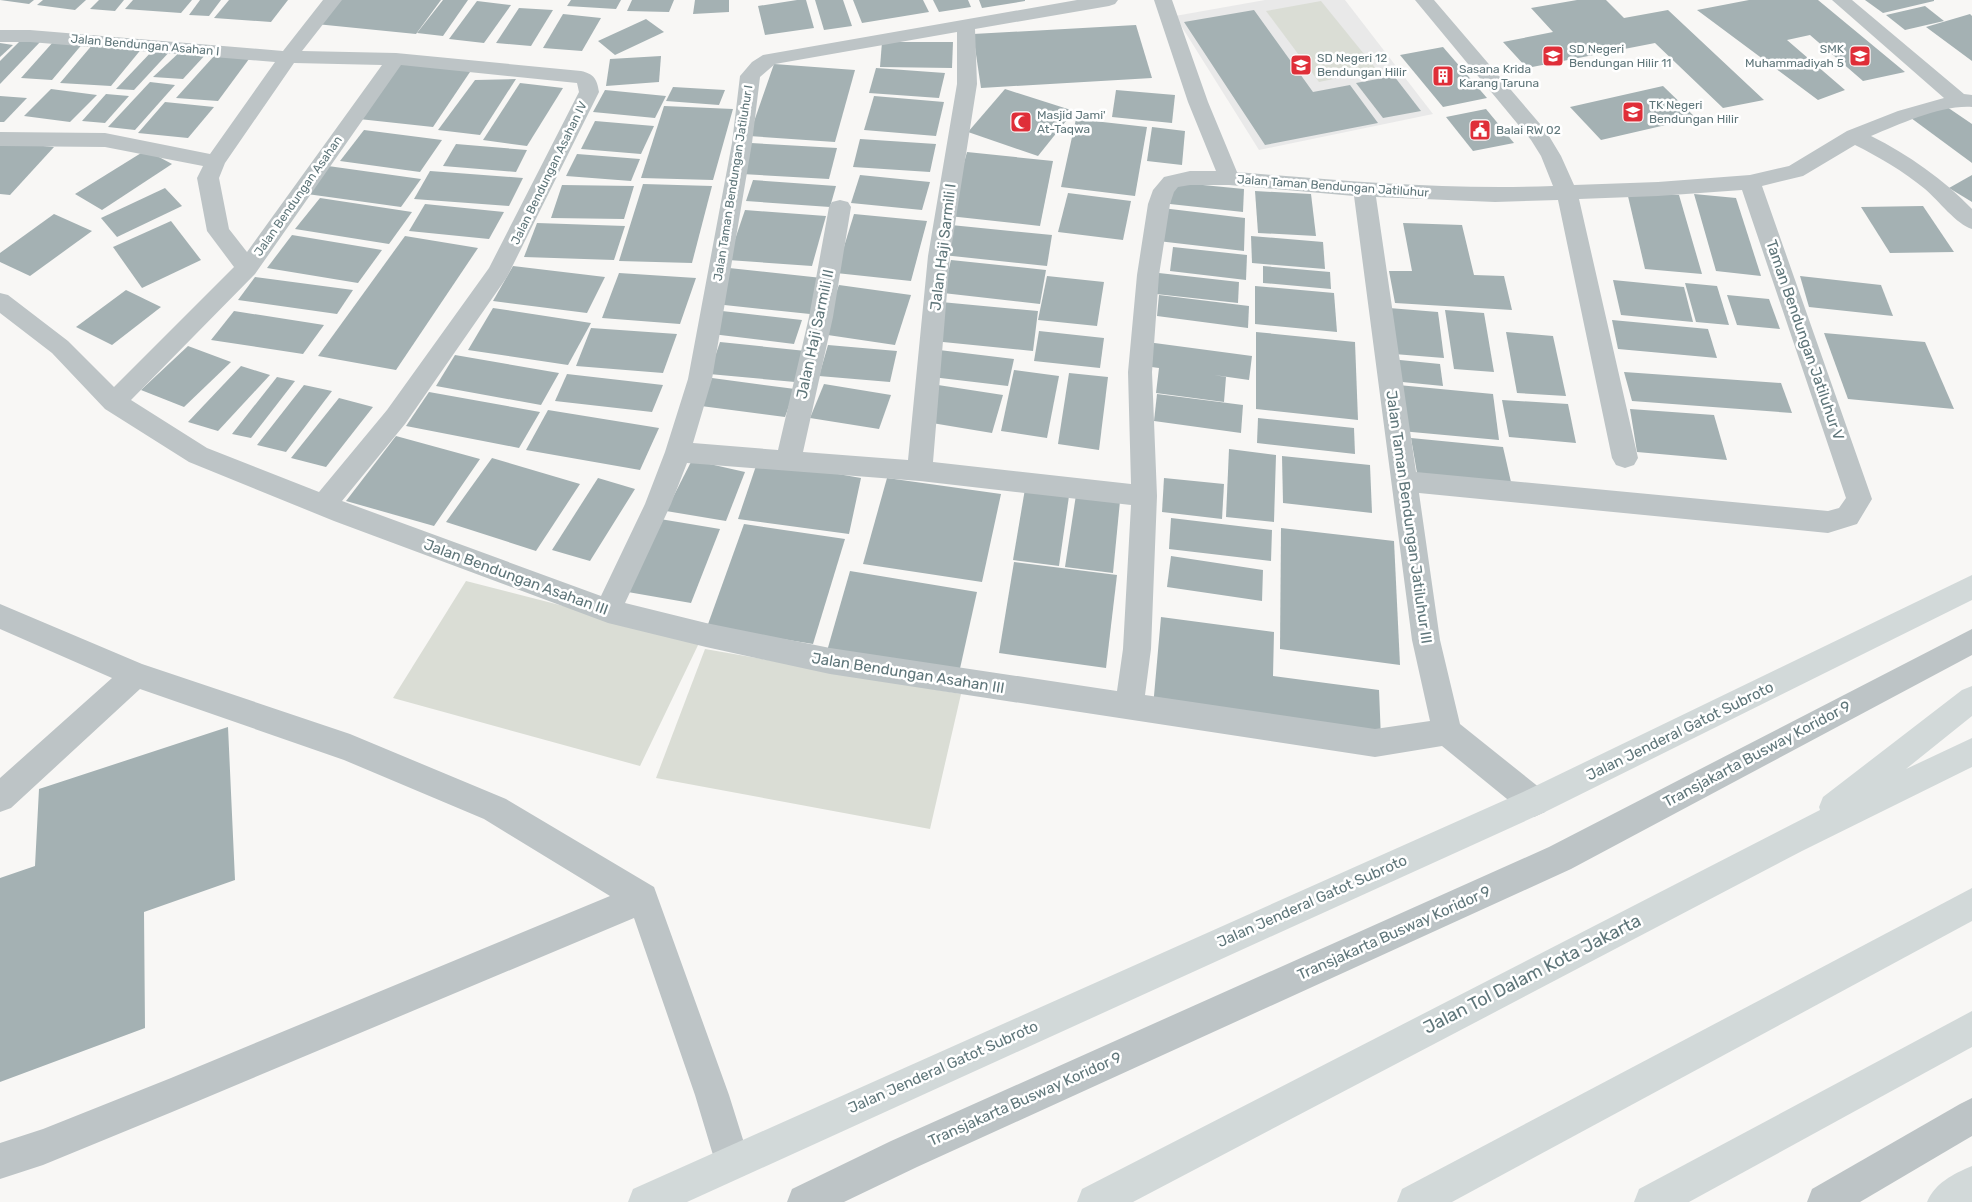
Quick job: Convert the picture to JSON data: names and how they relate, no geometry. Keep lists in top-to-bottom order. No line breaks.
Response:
{"streets":{"highway":["Jalan Jenderal Gatot Subroto","Jalan Tol Dalam Kota Jakarta"],"street":["Jalan Bendungan Asahan I","Jalan Bendungan Asahan IV","Jalan Taman Bendungan Jatiluhur I","Jalan Taman Bendungan Jatiluhur","Jalan Bendungan Asahan","Jalan Haji Sarmili I","Jalan Haji Sarmili II","Taman Bendungan Jatiluhur V","Jalan Taman Bendungan Jatiluhur III","Jalan Bendungan Asahan III","Transjakarta Busway Koridor 9"]},"crossings":[["Jalan Bendungan Asahan I","Jalan Bendungan Asahan IV"],["Jalan Bendungan Asahan I","Jalan Bendungan Asahan"],["Jalan Bendungan Asahan IV","Jalan Bendungan Asahan"],["Jalan Bendungan Asahan IV","Jalan Bendungan Asahan III"],["Jalan Taman Bendungan Jatiluhur I","Jalan Haji Sarmili I"],["Jalan Taman Bendungan Jatiluhur I","Jalan Bendungan Asahan III"],["Jalan Taman Bendungan Jatiluhur","Taman Bendungan Jatiluhur V"],["Jalan Taman Bendungan Jatiluhur","Jalan Taman Bendungan Jatiluhur III"],["Taman Bendungan Jatiluhur V","Jalan Taman Bendungan Jatiluhur III"],["Jalan Taman Bendungan Jatiluhur III","Jalan Bendungan Asahan III"]],"places":{"school or university":["SD Negeri Bendungan Hilir 11","SMK Muhammadiyah 5","SD Negeri 12 Bendungan Hilir","TK Negeri Bendungan Hilir"],"building":["Sasana Krida Karang Taruna"],"mosque":["Masjid Jami' At-Taqwa"],"public building":["Balai RW 02"]}}
